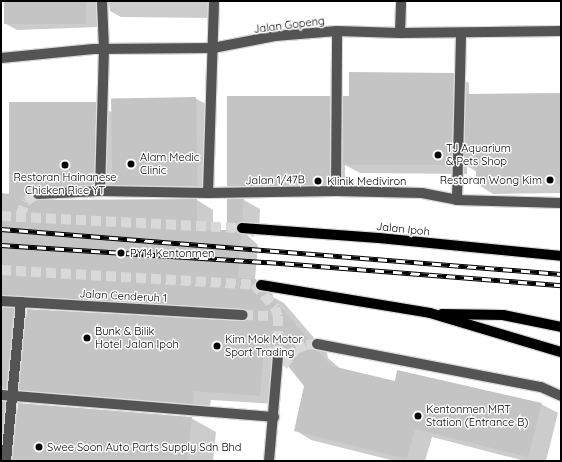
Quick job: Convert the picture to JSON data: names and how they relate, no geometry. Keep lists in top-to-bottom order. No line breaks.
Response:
{"streets":{"main road":["Jalan Ipoh"],"street":["Jalan Gopeng","Jalan 1/47B","Jalan Cenderuh 1"]},"places":["TJ Aquarium & Pets Shop","Alam Medic Clinic","Restoran Hainanese Chicken Rice YT","Restoran Wong Kim","Klinik Mediviron","PY14 Kentonmen","Bunk & Bilik Hotel Jalan Ipoh","Kim Mok Motor Sport Trading","Kentonmen MRT Station (Entrance B)","Swee Soon Auto Parts Supply Sdn Bhd"]}
